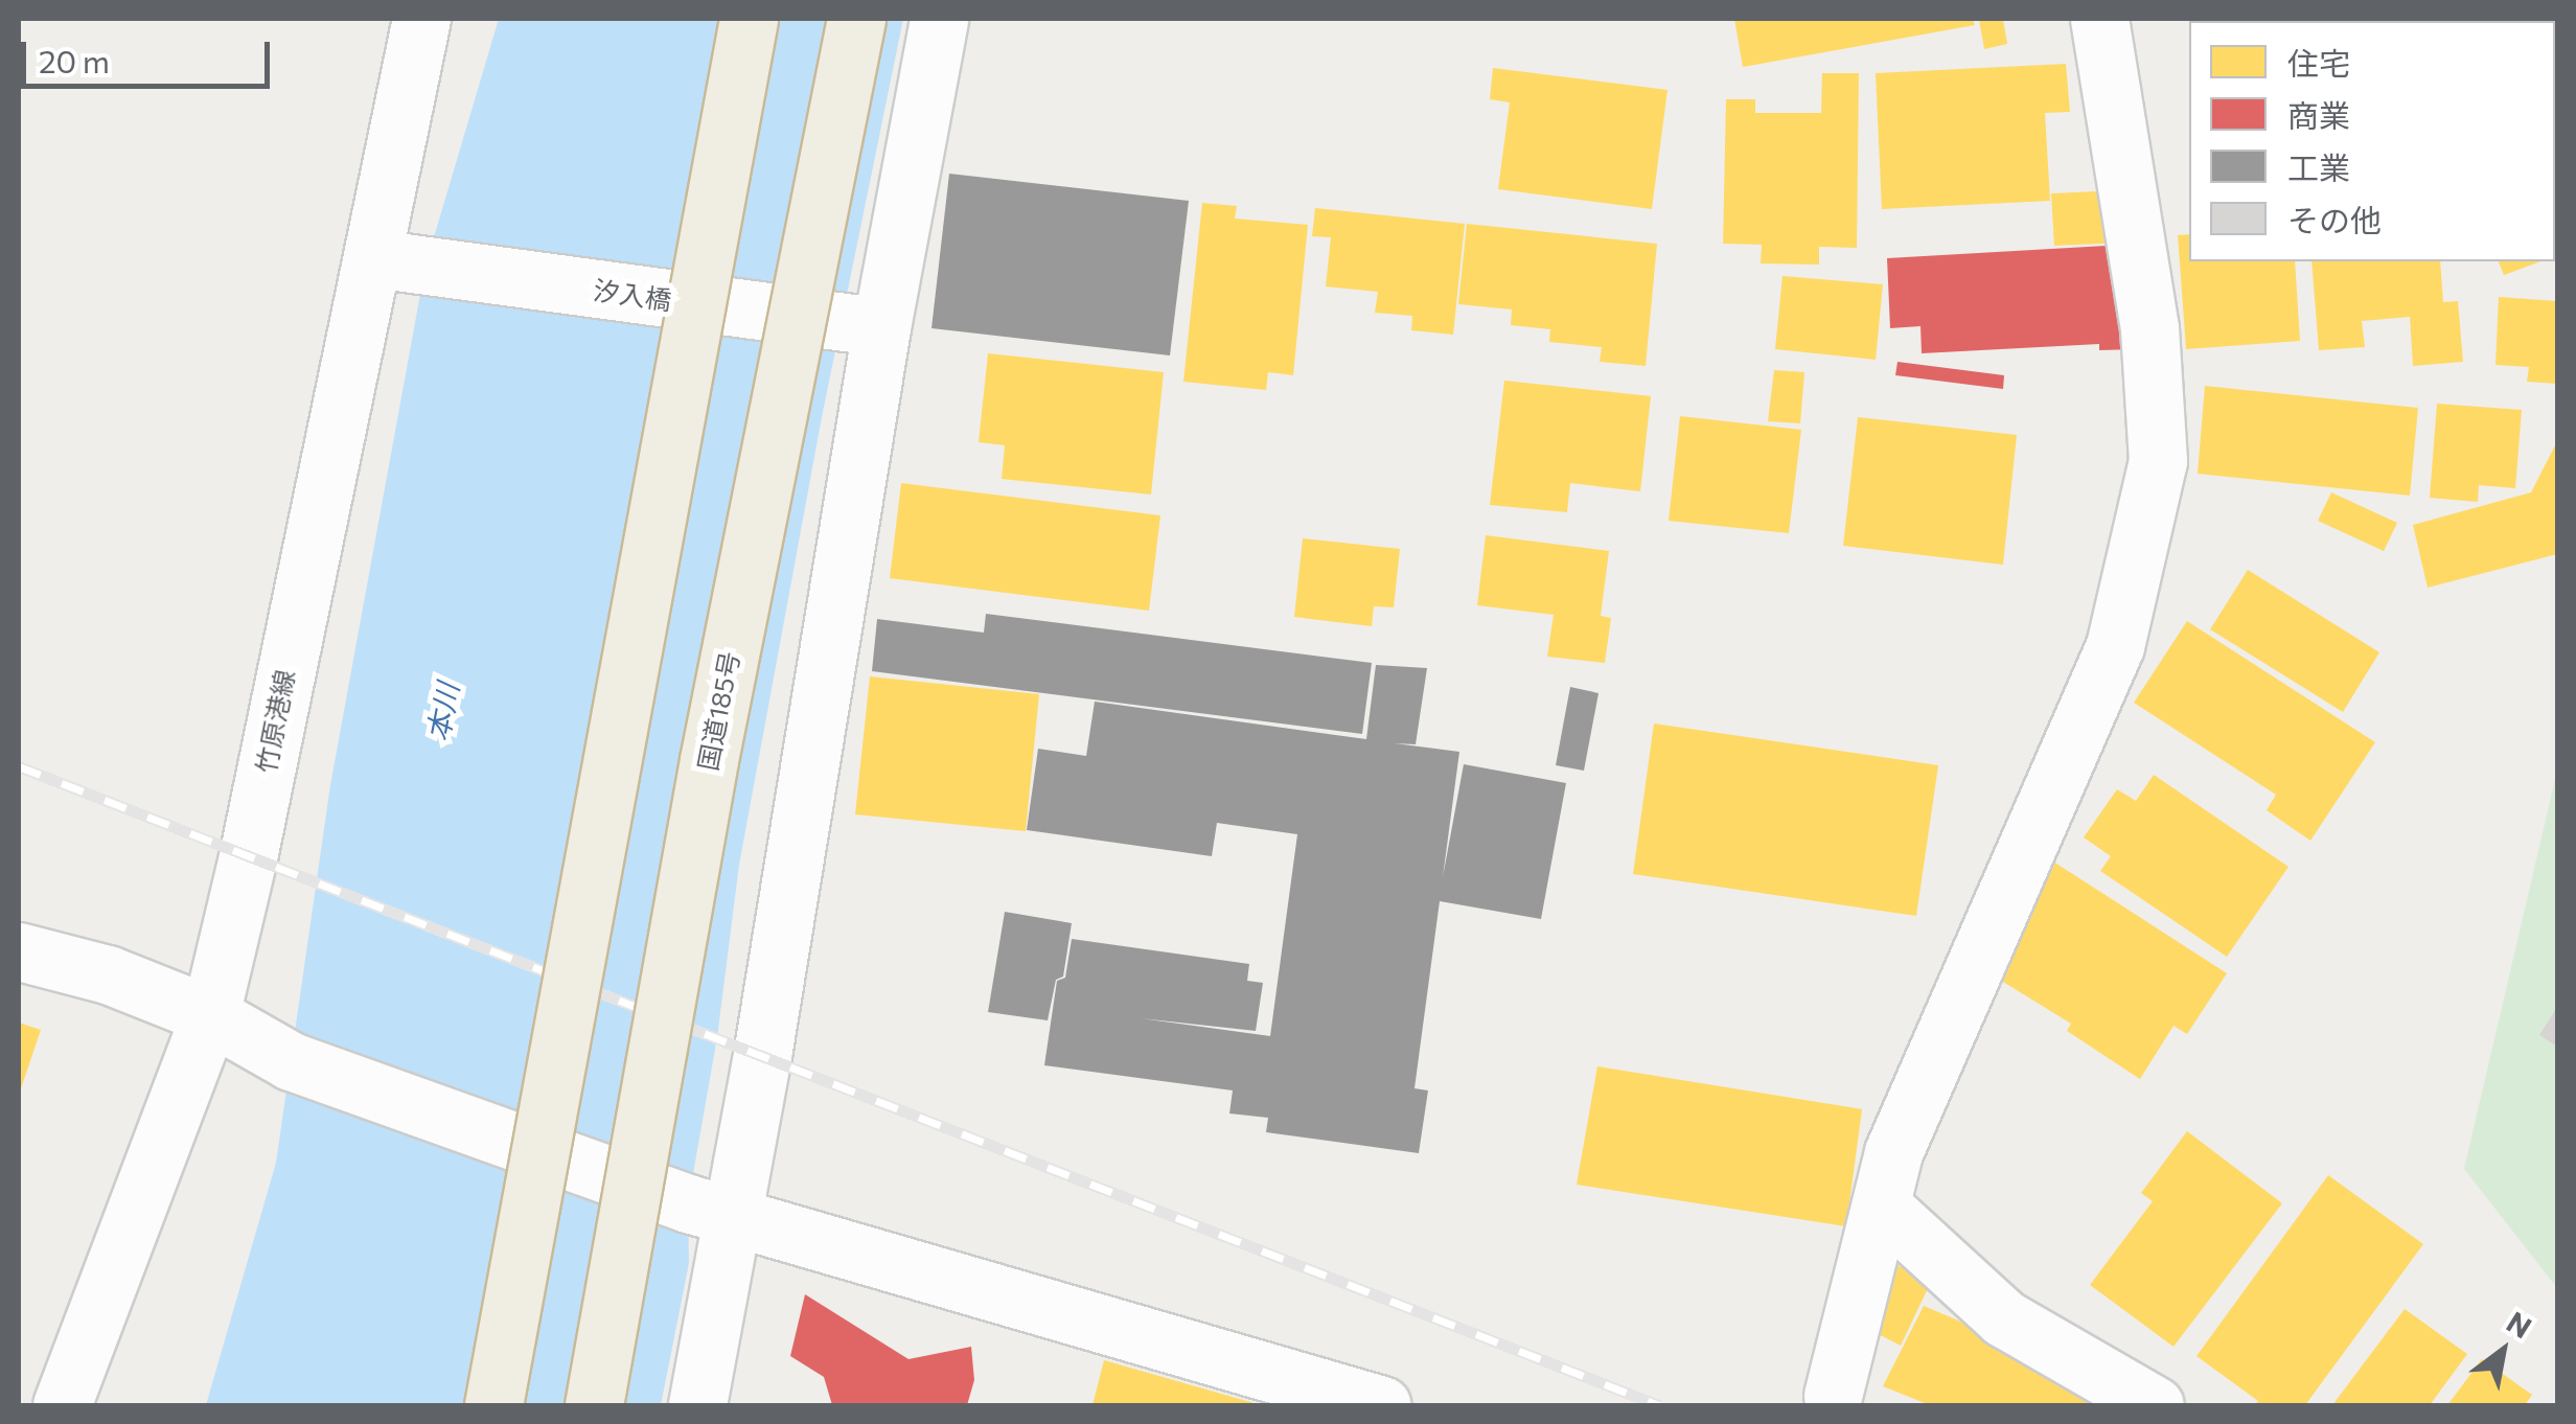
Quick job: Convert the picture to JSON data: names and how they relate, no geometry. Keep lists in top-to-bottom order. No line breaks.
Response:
{"streets":{"highway":["国道185号"],"street":["汐入橋","竹原港線"]},"crossings":[["汐入橋","竹原港線"]],"water":["本川"],"legend":["住宅","商業","工業","その他"],"scale_bar":"20 m","north":"top right"}
